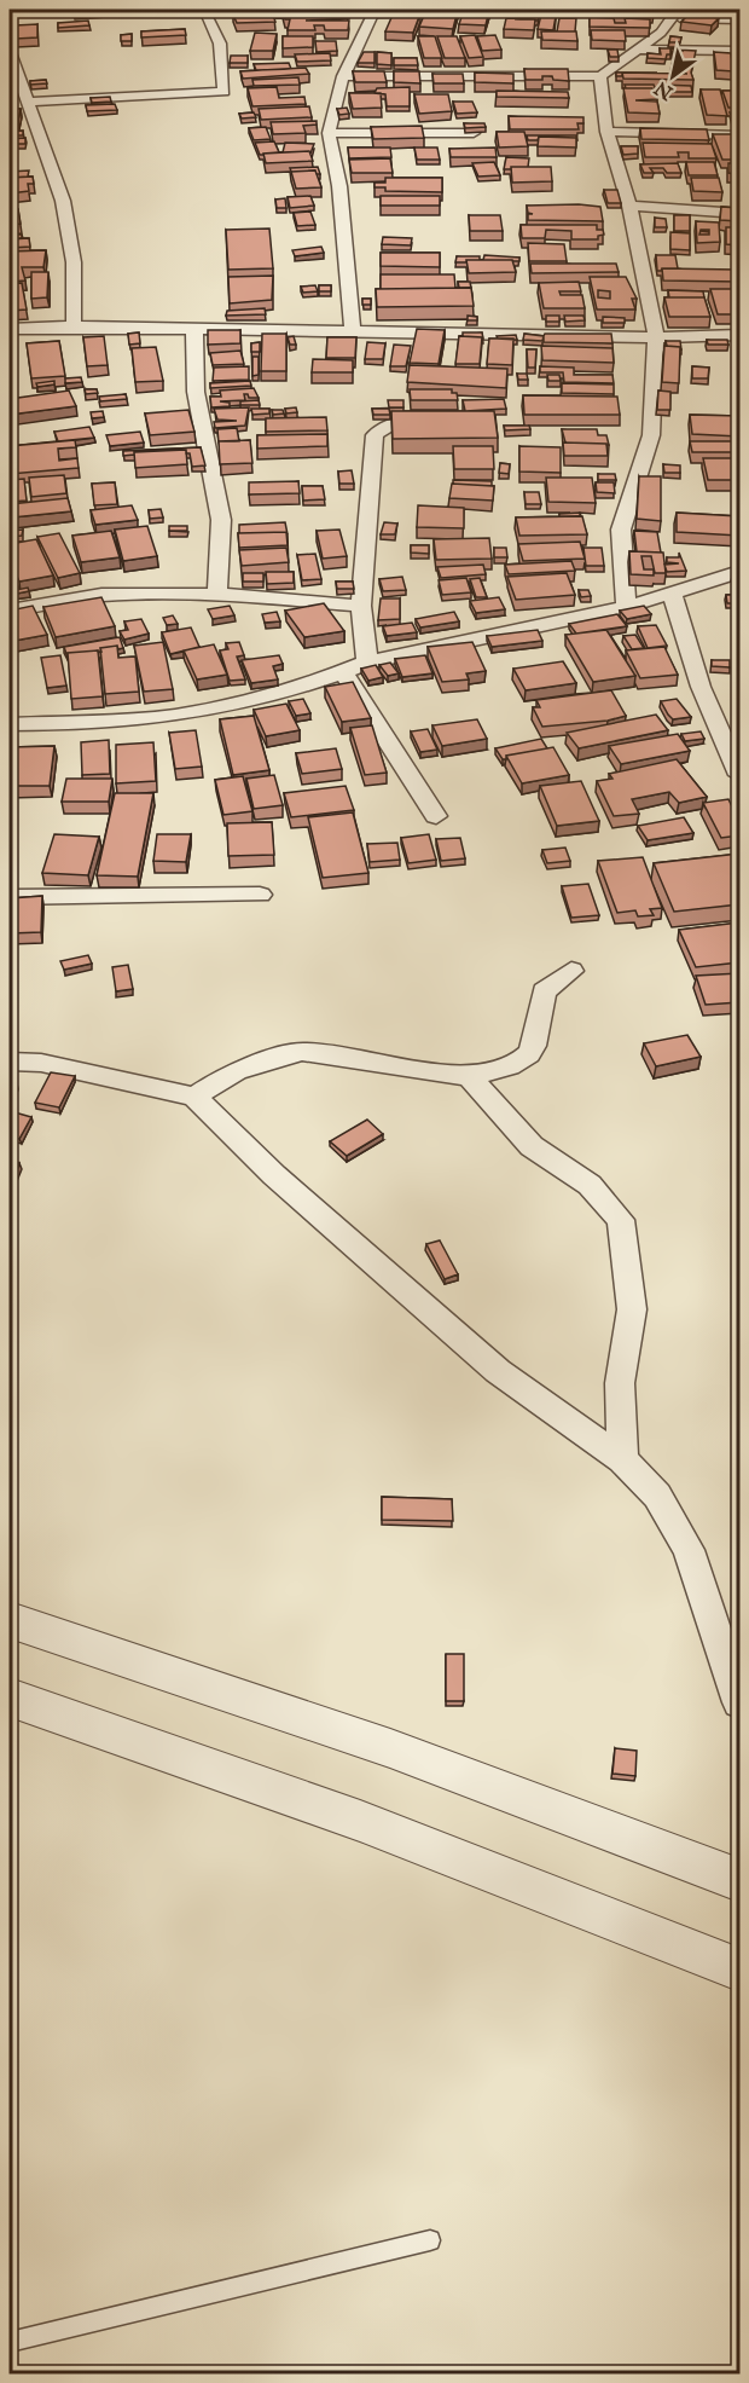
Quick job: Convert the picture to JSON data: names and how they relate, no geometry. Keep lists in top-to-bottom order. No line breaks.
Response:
{"north":"bottom left"}
